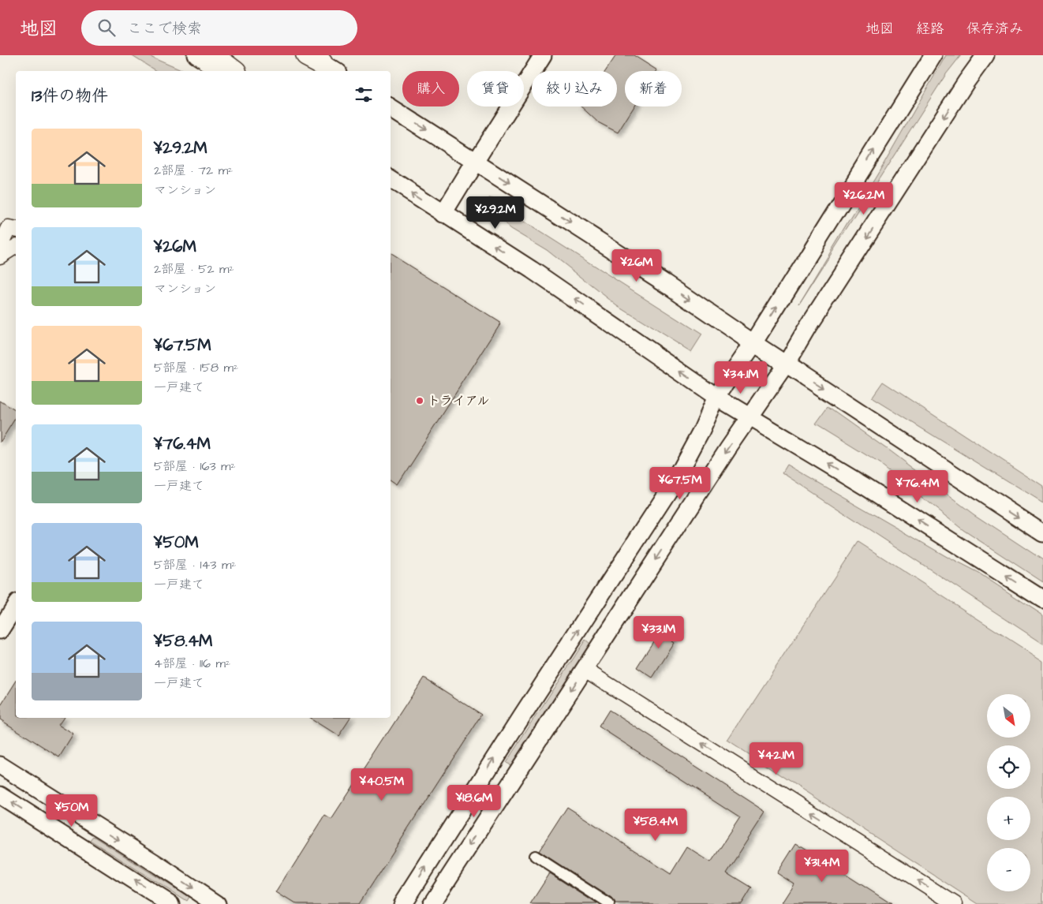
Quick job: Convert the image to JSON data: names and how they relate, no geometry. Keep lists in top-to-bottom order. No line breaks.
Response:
{"places":["トライアル"],"north":"bottom right","page":{"header":"地図","search":"ここで検索","nav":["地図","経路","保存済み"],"chip":["購入","賃貸","絞り込み","新着"],"heading":"13件の物件","list":[{"name":"¥29.2M","note":"2部屋 · 72 m² · マンション"},{"name":"¥26M","note":"2部屋 · 52 m² · マンション"},{"name":"¥67.5M","note":"5部屋 · 158 m² · 一戸建て"},{"name":"¥76.4M","note":"5部屋 · 163 m² · 一戸建て"},{"name":"¥50M","note":"5部屋 · 143 m² · 一戸建て"},{"name":"¥58.4M","note":"4部屋 · 116 m² · 一戸建て"}],"price":["¥26.2M","¥29.2M","¥26M","¥34.1M","¥67.5M","¥76.4M","¥33.1M","¥42.1M","¥40.5M","¥18.6M","¥50M","¥58.4M","¥31.4M"],"map_buttons":["+","−"]}}
